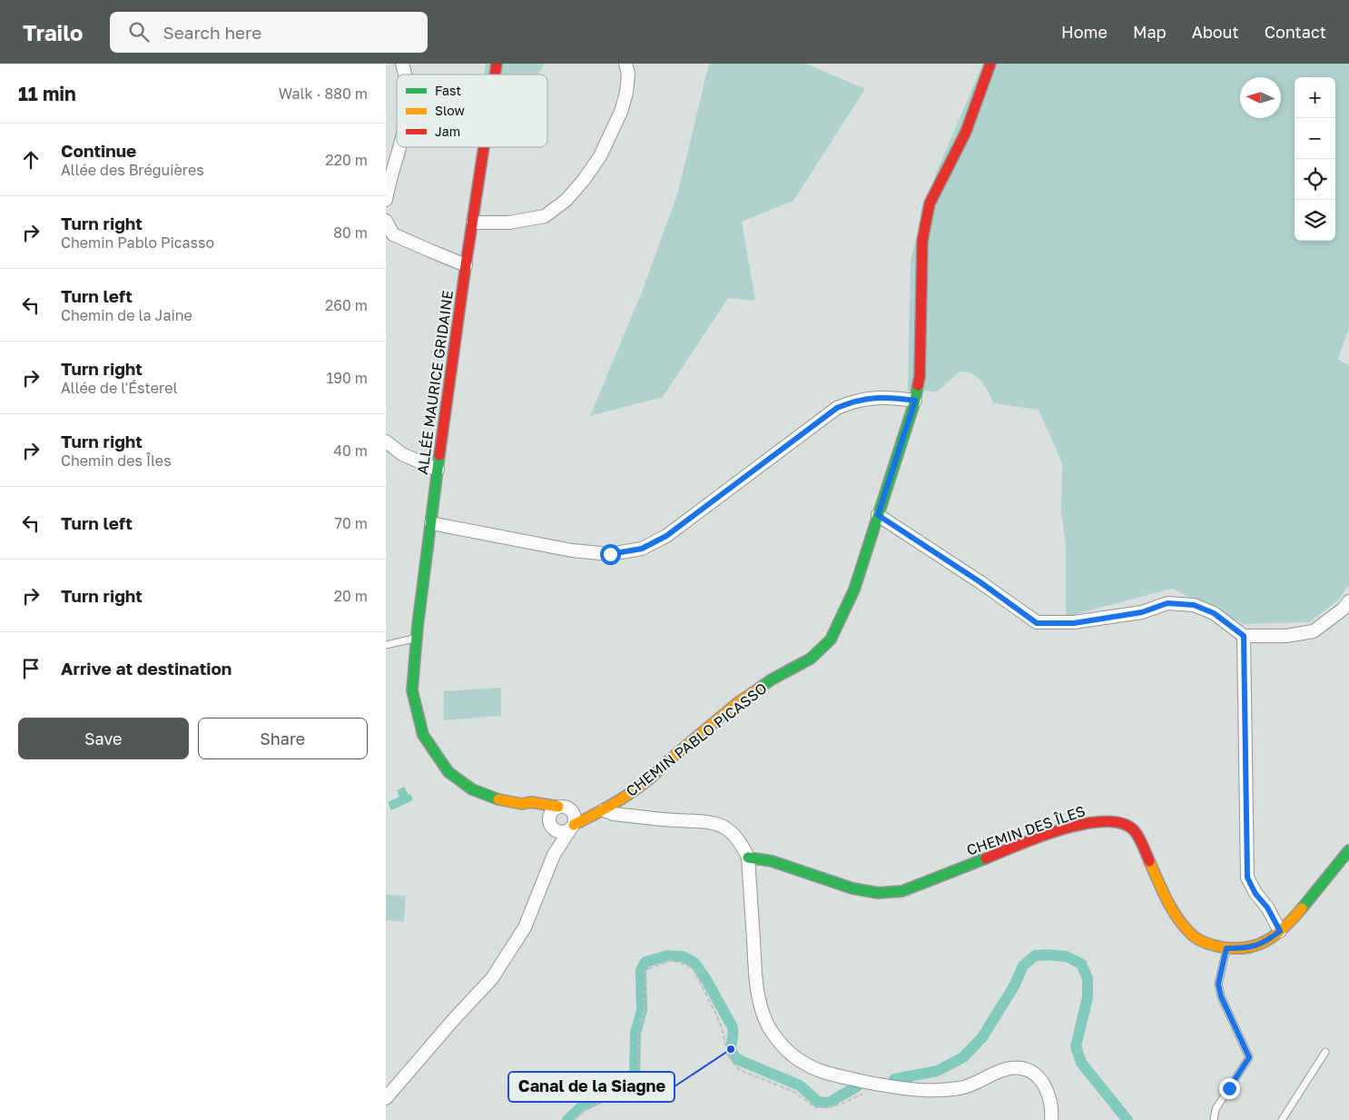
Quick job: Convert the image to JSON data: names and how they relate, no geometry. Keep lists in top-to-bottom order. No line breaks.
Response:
{"streets":{"street":["ALLÉE MAURICE GRIDAINE","CHEMIN PABLO PICASSO","CHEMIN DES ÎLES"]},"crossings":[["ALLÉE MAURICE GRIDAINE","CHEMIN PABLO PICASSO"]],"places":["Canal de la Siagne"],"legend":["Fast","Slow","Jam"],"north":"left","page":{"header":"Trailo","search":"Search here","nav":["Home","Map","About","Contact"],"heading":["11 min","Walk · 880 m"],"map_buttons":["+","−"],"list":[["Continue","Allée des Bréguières","220 m"],["Turn right","Chemin Pablo Picasso","80 m"],["Turn left","Chemin de la Jaine","260 m"],["Turn right","Allée de l'Ésterel","190 m"],["Turn right","Chemin des Îles","40 m"],["Turn left","70 m"],["Turn right","20 m"],"Arrive at destination"],"buttons":["Save","Share"]}}
